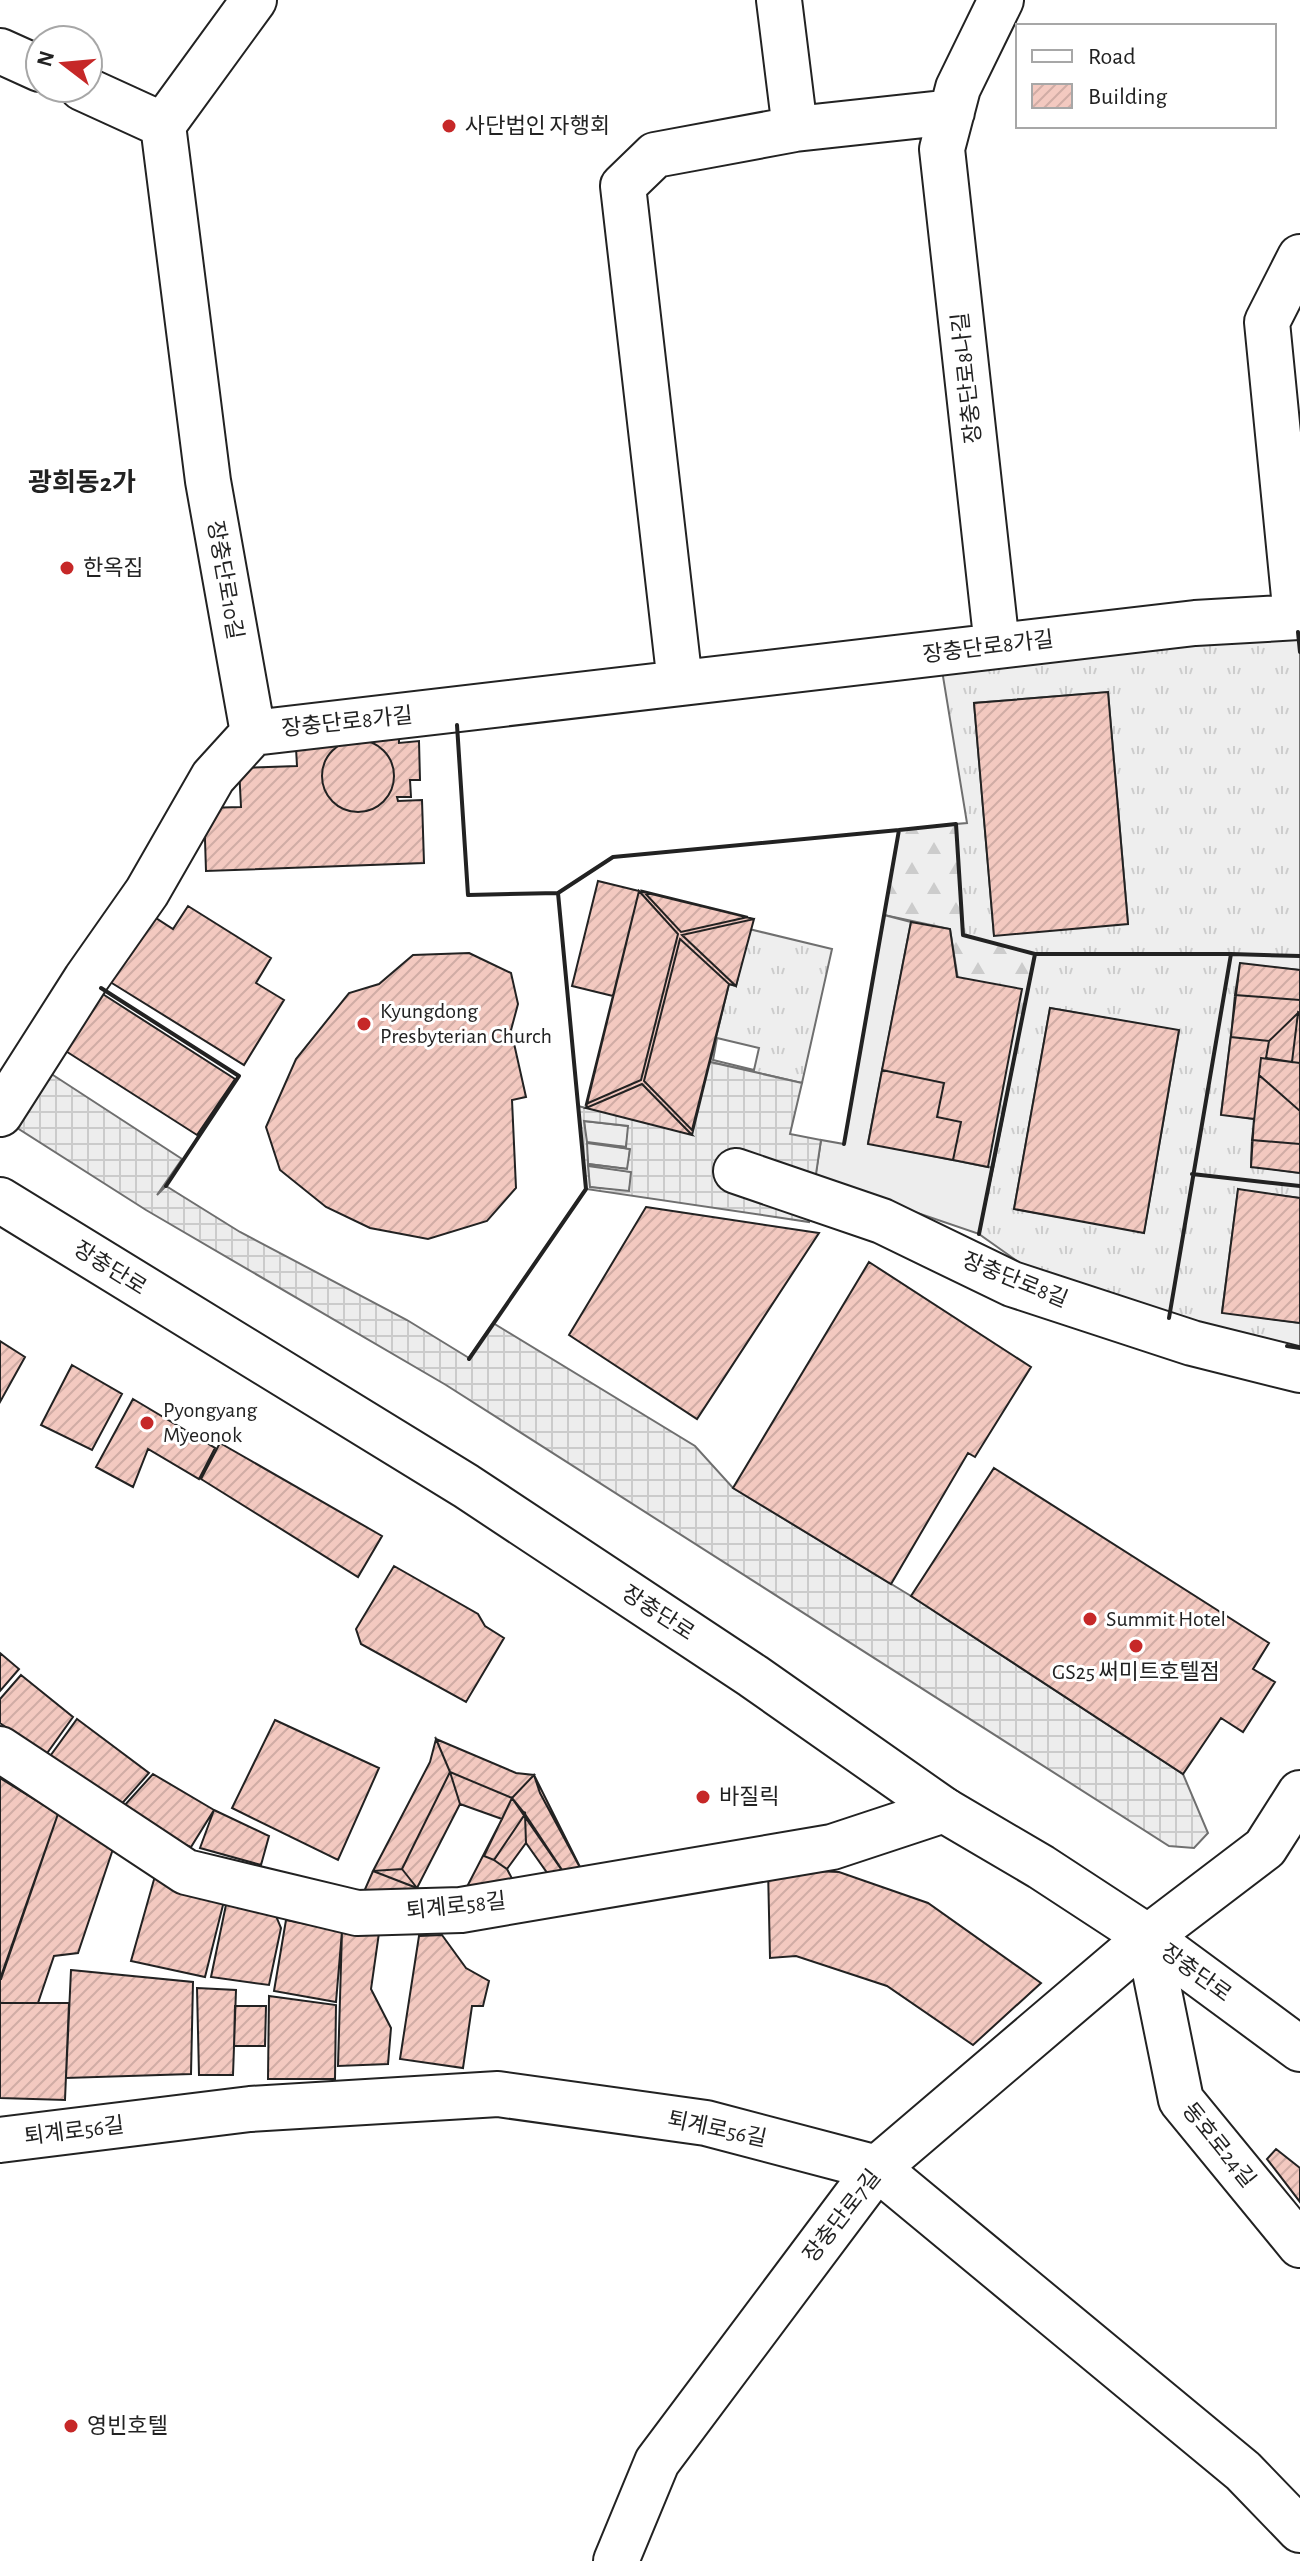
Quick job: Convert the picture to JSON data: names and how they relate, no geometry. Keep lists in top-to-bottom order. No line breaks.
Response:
{"streets":{"street":["장충단로8나길","장충단로10길","장충단로8가길","장충단로","장충단로8길","퇴계로58길","퇴계로56길","동호로24길","장충단로7길"]},"crossings":[["장충단로8나길","장충단로8가길"],["장충단로10길","장충단로8가길"],["장충단로","퇴계로58길"],["장충단로","동호로24길"],["장충단로","장충단로7길"],["퇴계로56길","장충단로7길"],["동호로24길","장충단로7길"]],"districts":["광희동2가"],"places":["사단법인 자행회","한옥집","Kyungdong Presbyterian Church","Pyongyang Myeonok","Summit Hotel","GS25 써미트호텔점","바질릭","영빈호텔"],"legend":["Road","Building"],"north":"left"}
